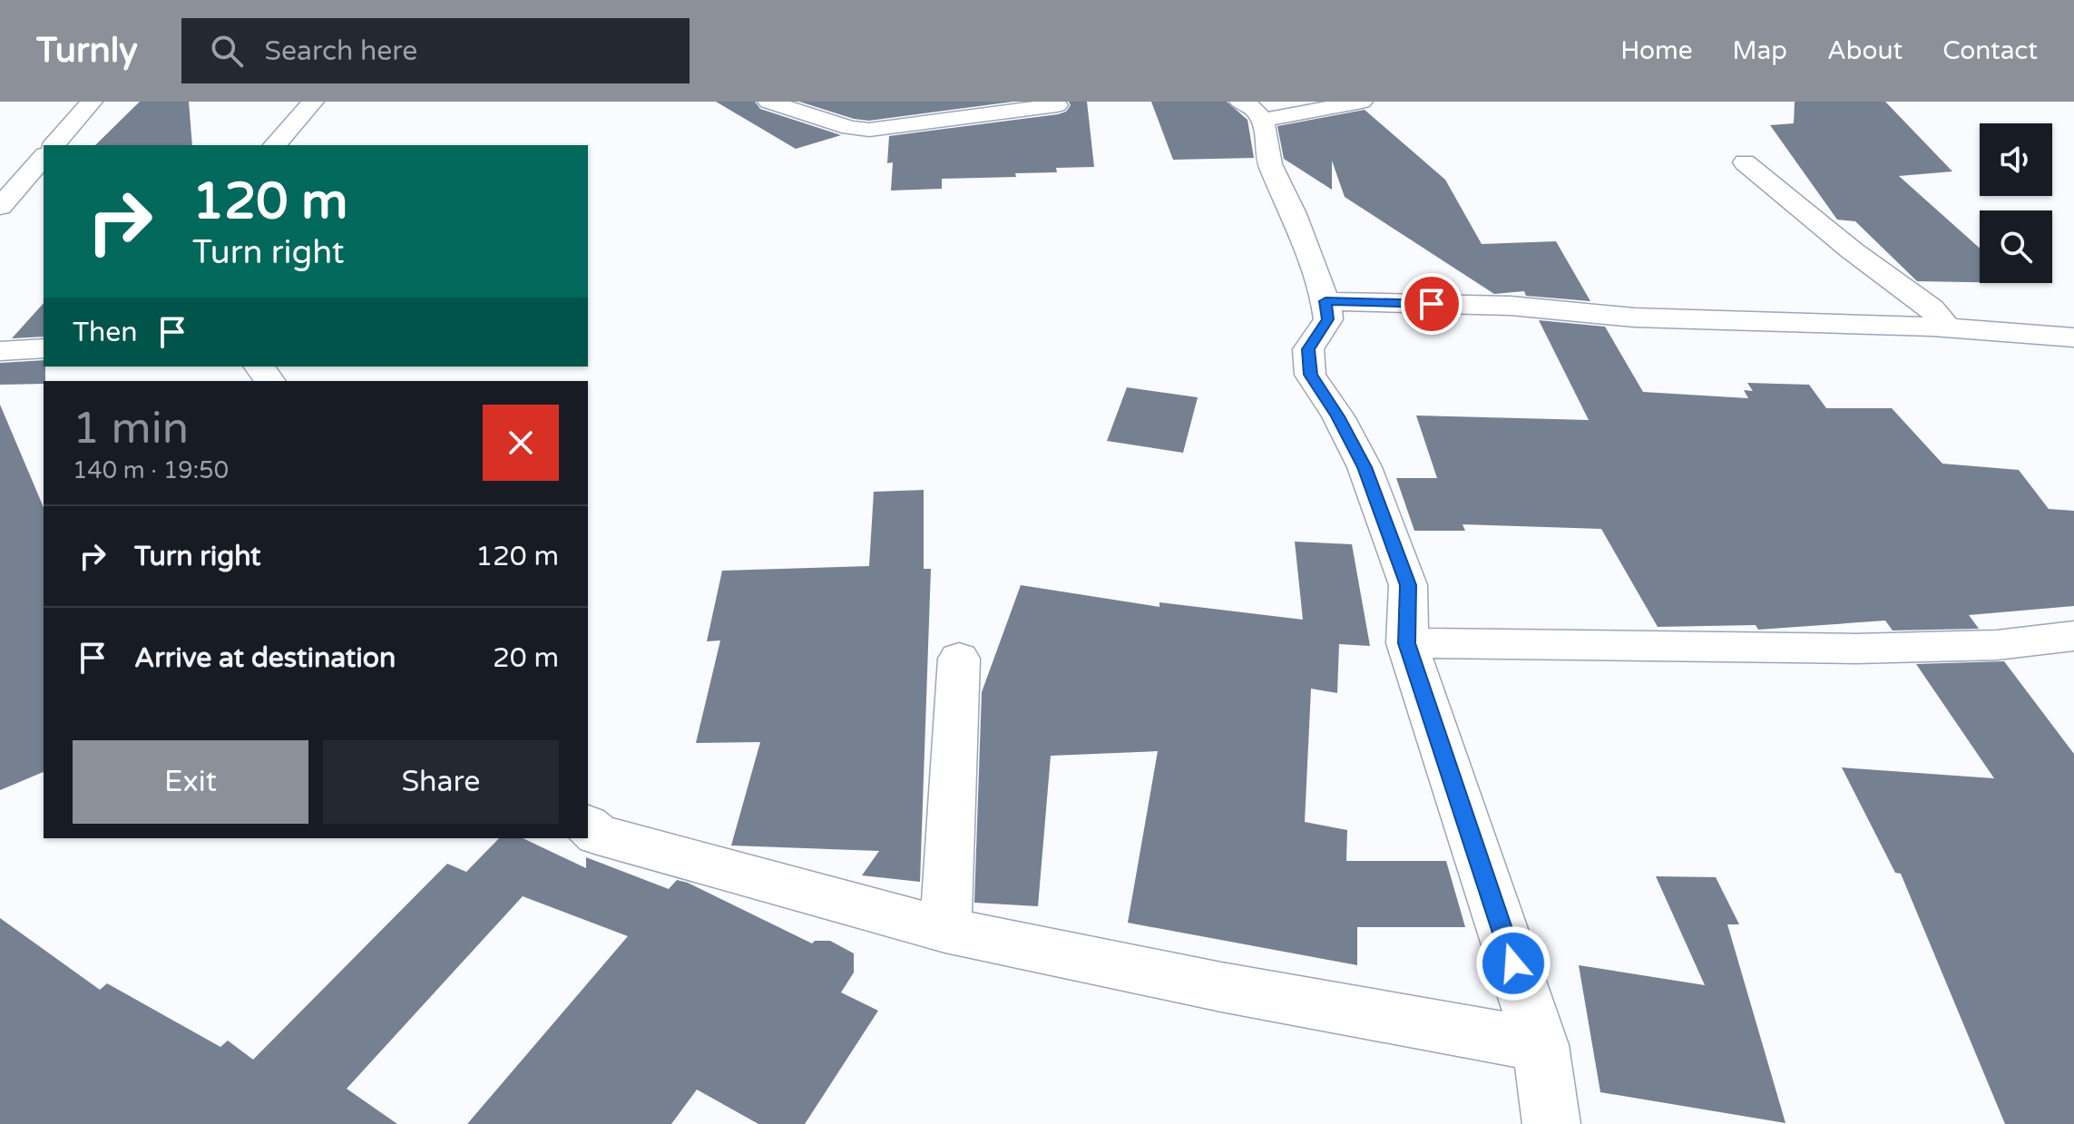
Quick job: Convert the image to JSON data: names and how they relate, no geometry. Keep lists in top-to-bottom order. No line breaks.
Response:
{"page":{"header":"Turnly","search":"Search here","nav":["Home","Map","About","Contact"],"turn":["120 m","Turn right"],"then":"Then","heading":["1 min","140 m · 19:50"],"list":[{"name":"Turn right","value":"120 m"},{"name":"Arrive at destination","value":"20 m"}],"buttons":["Exit","Share"]}}
